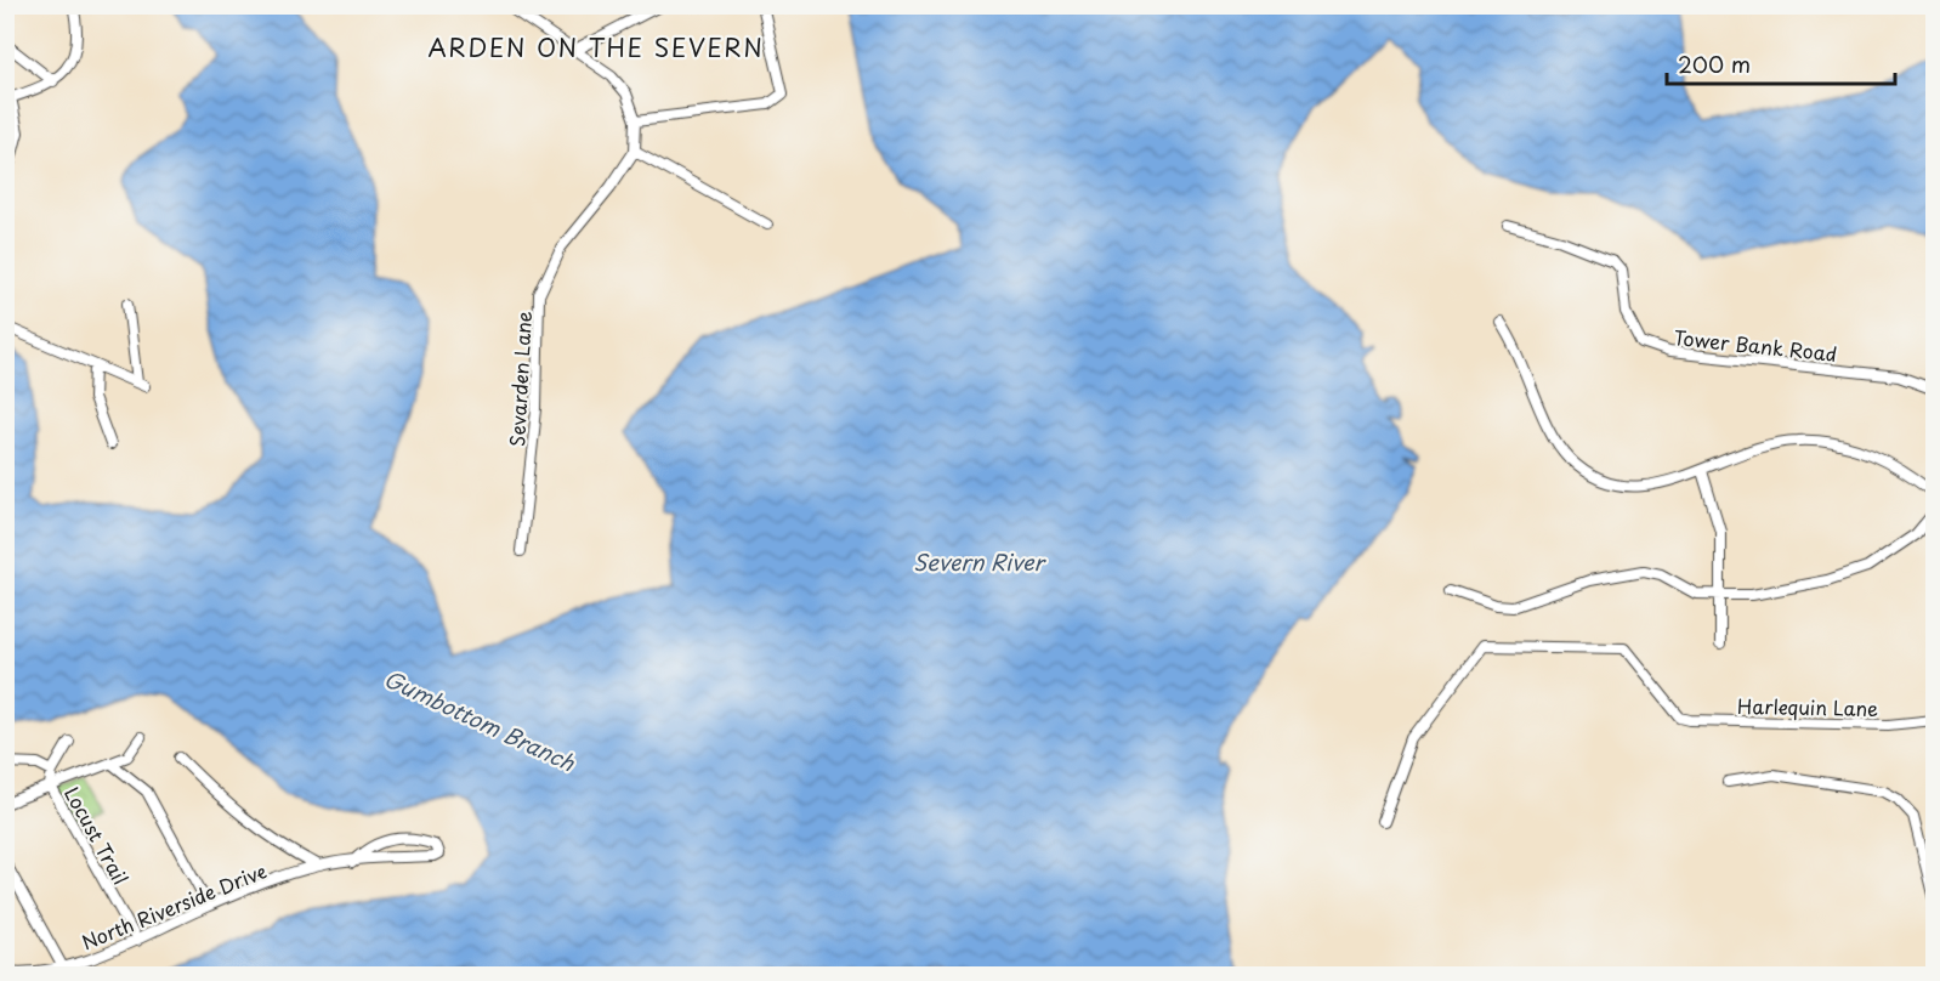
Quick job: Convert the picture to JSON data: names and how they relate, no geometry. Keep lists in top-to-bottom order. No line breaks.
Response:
{"streets":{"street":["Tower Bank Road","Sevarden Lane","Harlequin Lane","Locust Trail","North Riverside Drive"]},"crossings":[["Locust Trail","North Riverside Drive"]],"districts":["ARDEN ON THE SEVERN"],"water":["Severn River","Gumbottom Branch"],"scale_bar":"200 m"}
